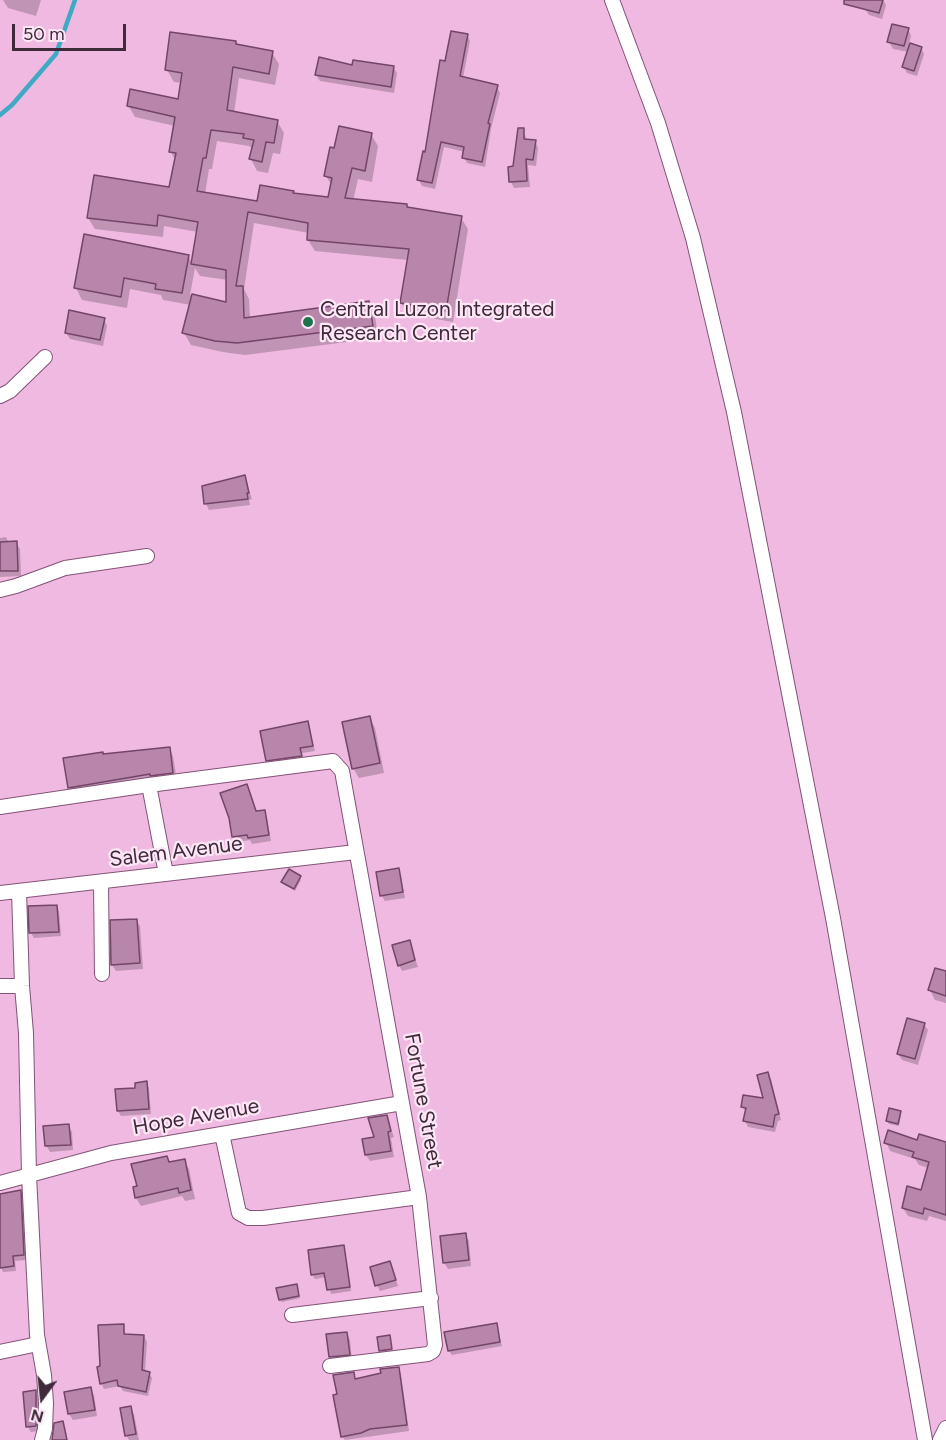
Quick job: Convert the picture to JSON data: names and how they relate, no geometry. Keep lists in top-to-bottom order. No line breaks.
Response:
{"streets":{"street":["Salem Avenue","Fortune Street","Hope Avenue"]},"crossings":[["Salem Avenue","Fortune Street"],["Fortune Street","Hope Avenue"]],"places":["Central Luzon Integrated Research Center"],"scale_bar":"50 m","north":"bottom"}
